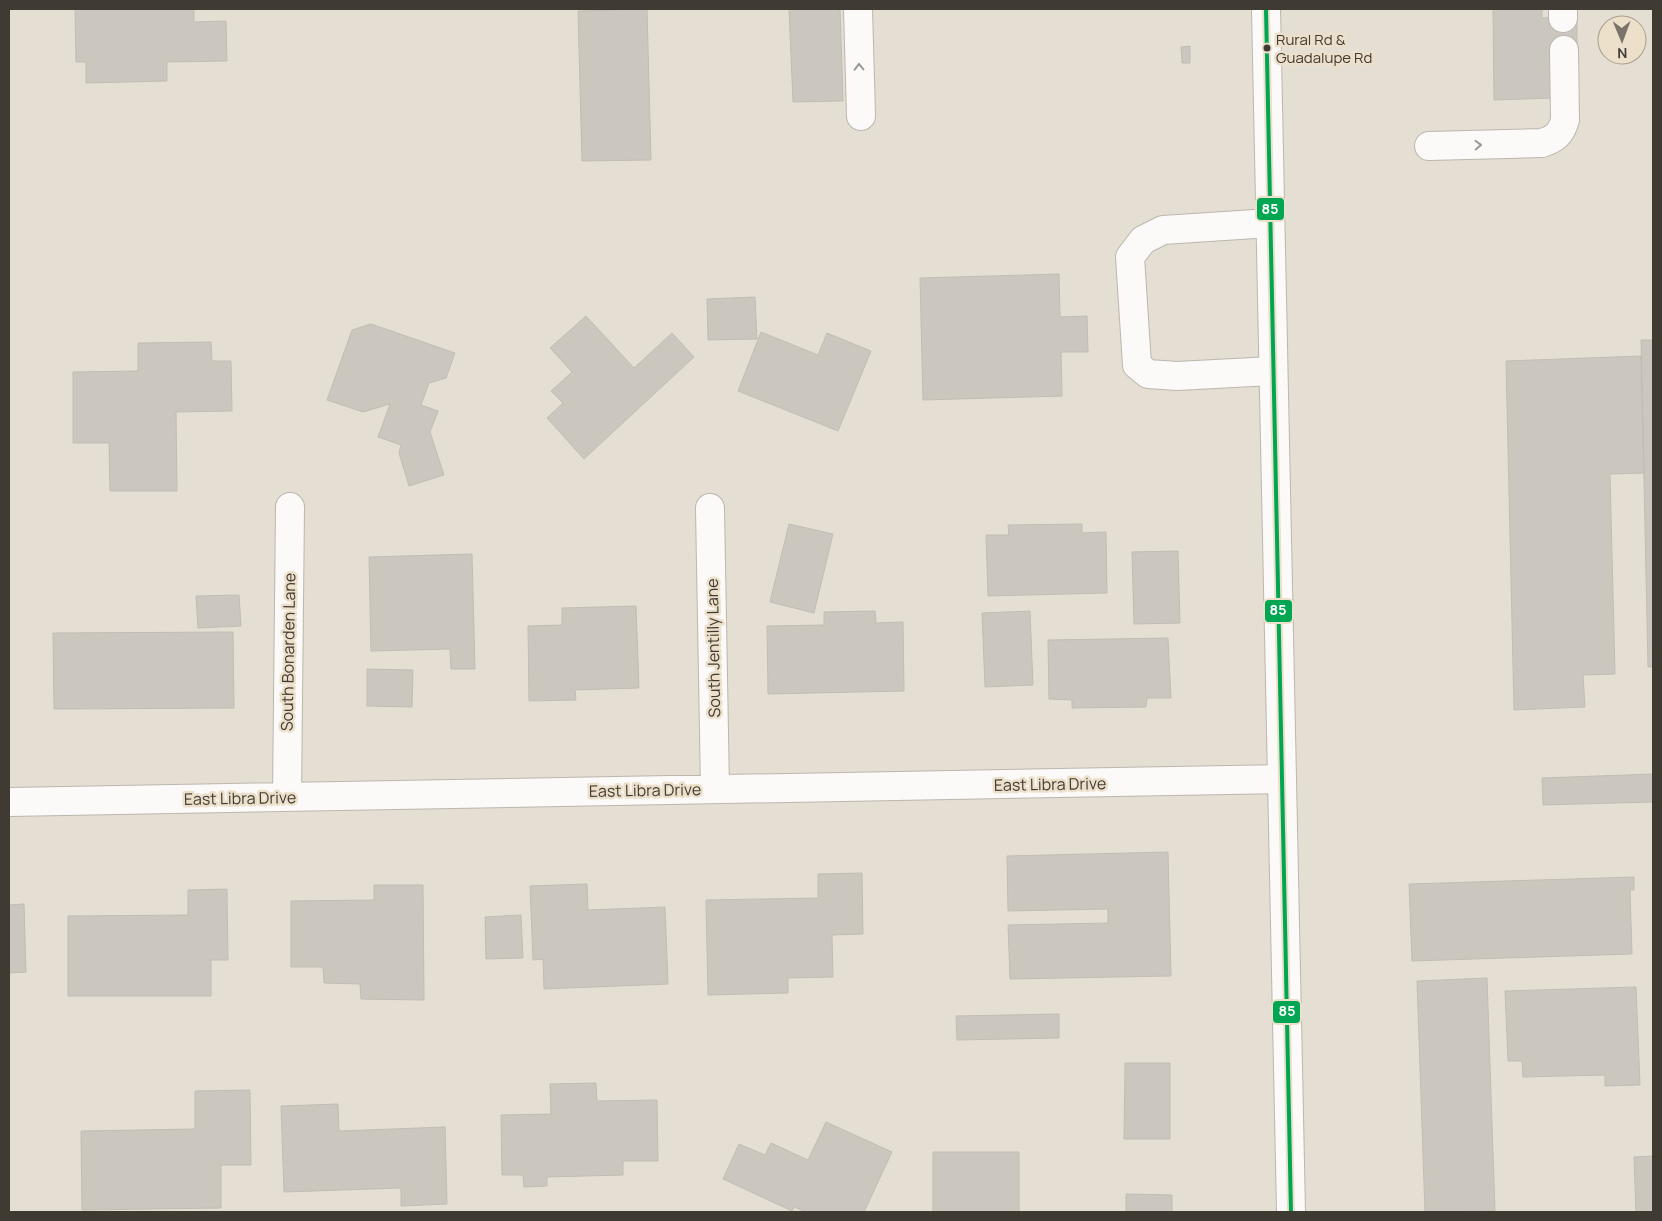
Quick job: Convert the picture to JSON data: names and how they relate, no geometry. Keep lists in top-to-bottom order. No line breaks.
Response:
{"streets":{"street":["South Jentilly Lane","South Bonarden Lane","East Libra Drive"]},"crossings":[["South Jentilly Lane","East Libra Drive"],["South Bonarden Lane","East Libra Drive"]],"places":["Rural Rd & Guadalupe Rd"],"lines":["transit line 85"],"north":"bottom"}
